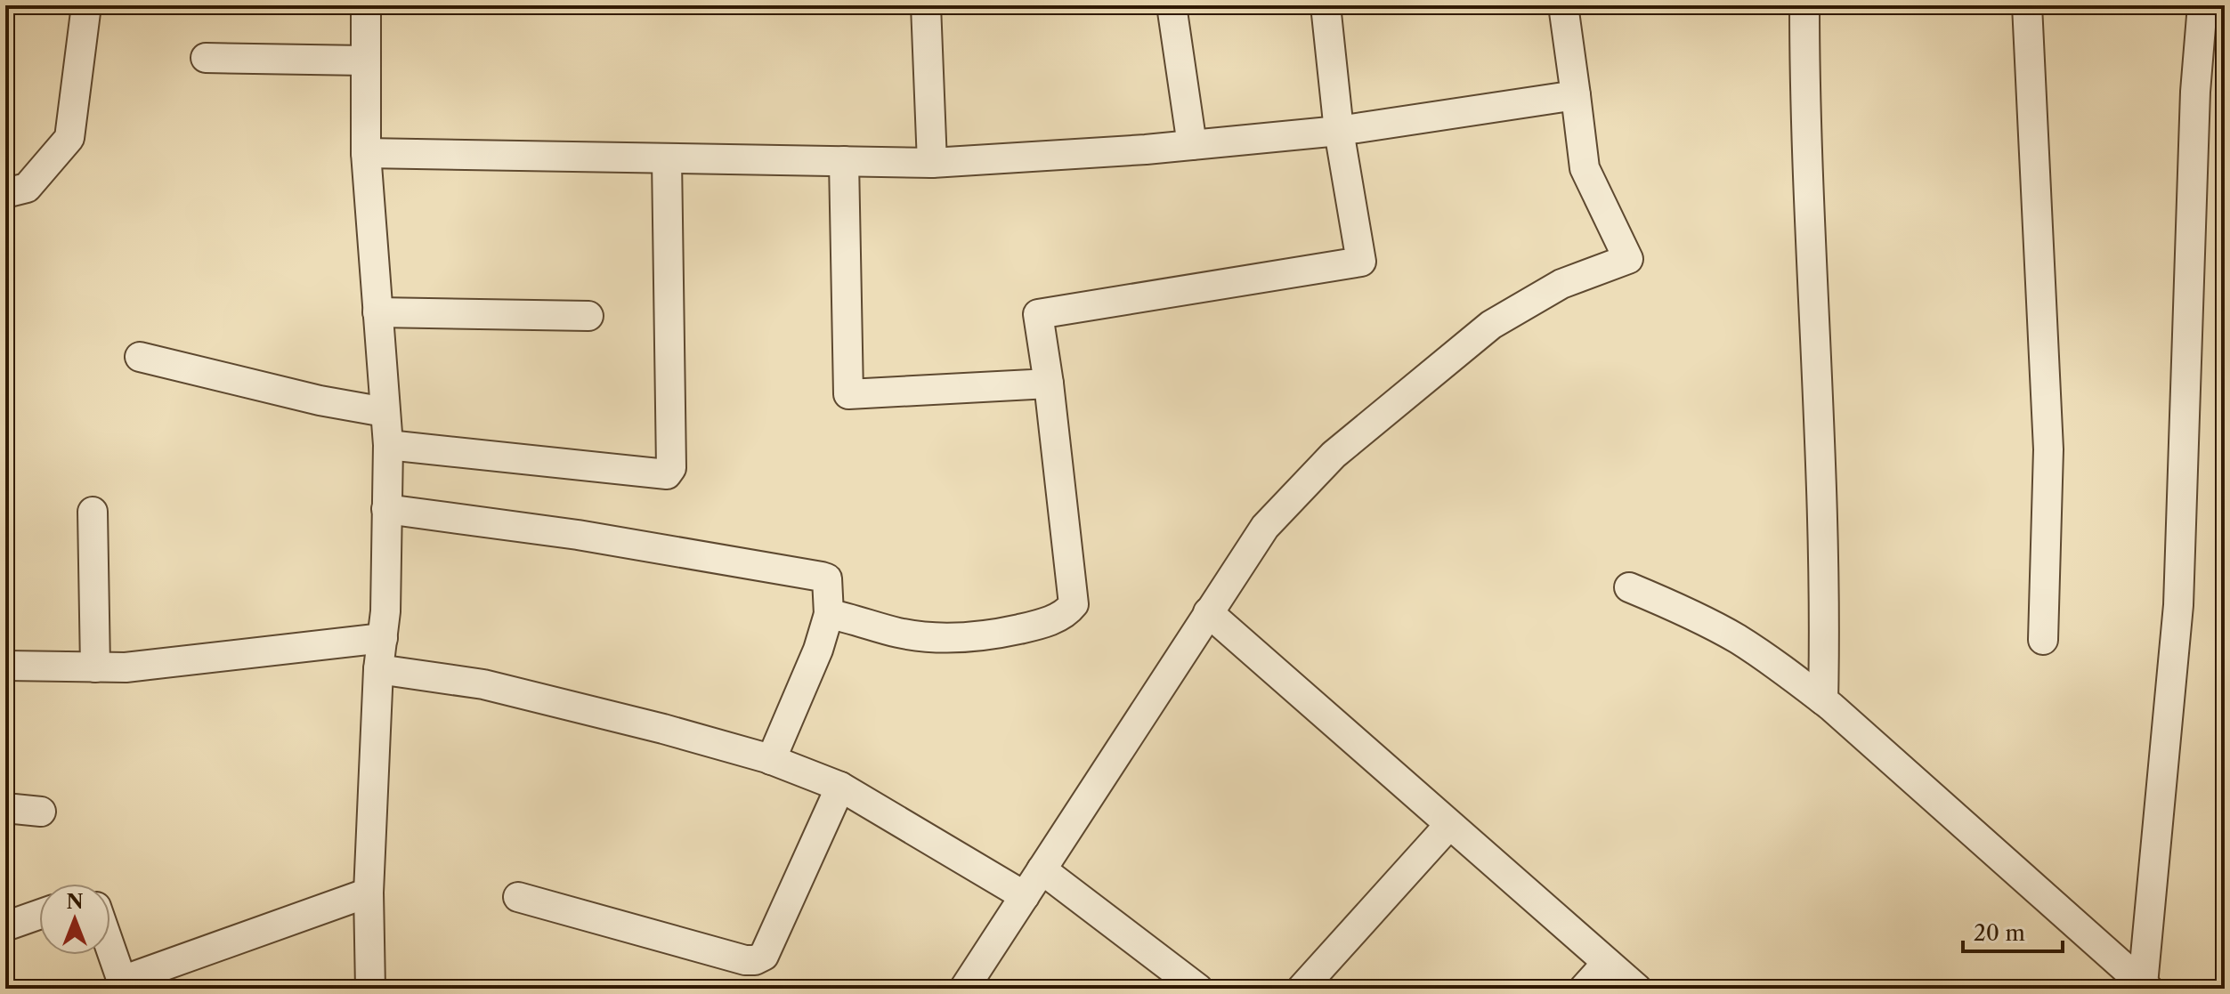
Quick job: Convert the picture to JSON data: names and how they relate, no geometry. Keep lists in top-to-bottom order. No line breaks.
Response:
{"scale_bar":"20 m","north":"top"}
